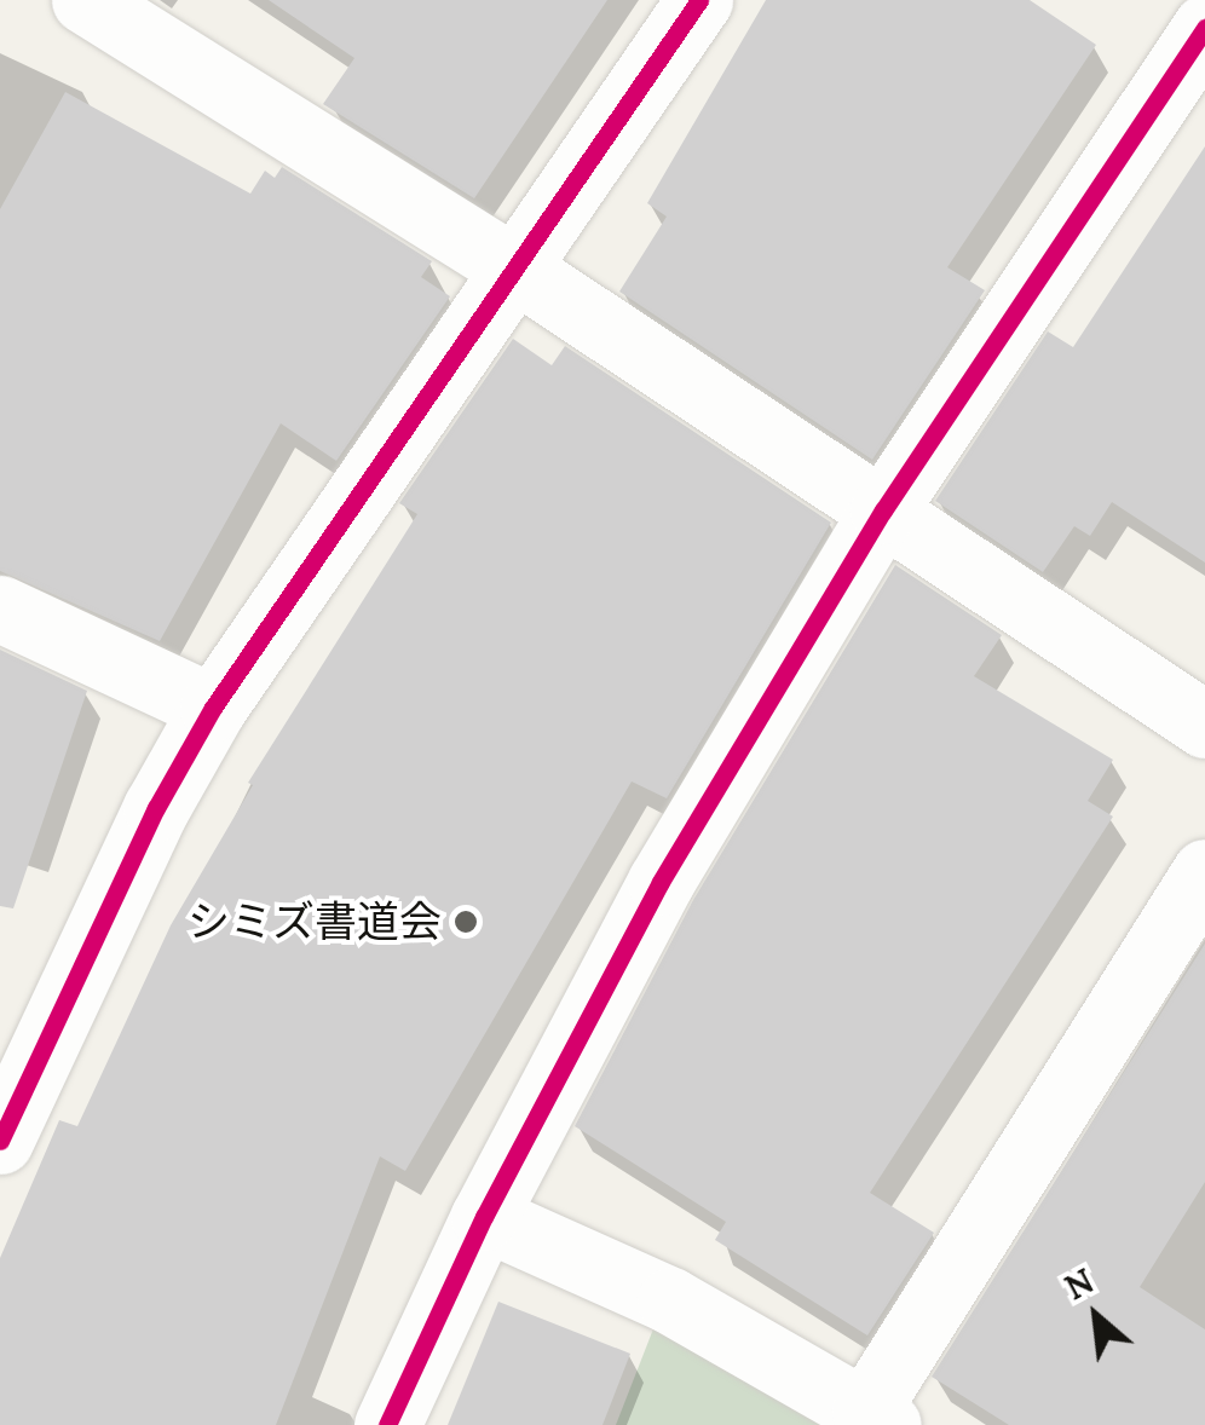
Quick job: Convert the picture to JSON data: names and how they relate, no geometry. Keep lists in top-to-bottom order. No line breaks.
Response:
{"places":["シミズ書道会"],"north":"top left"}
